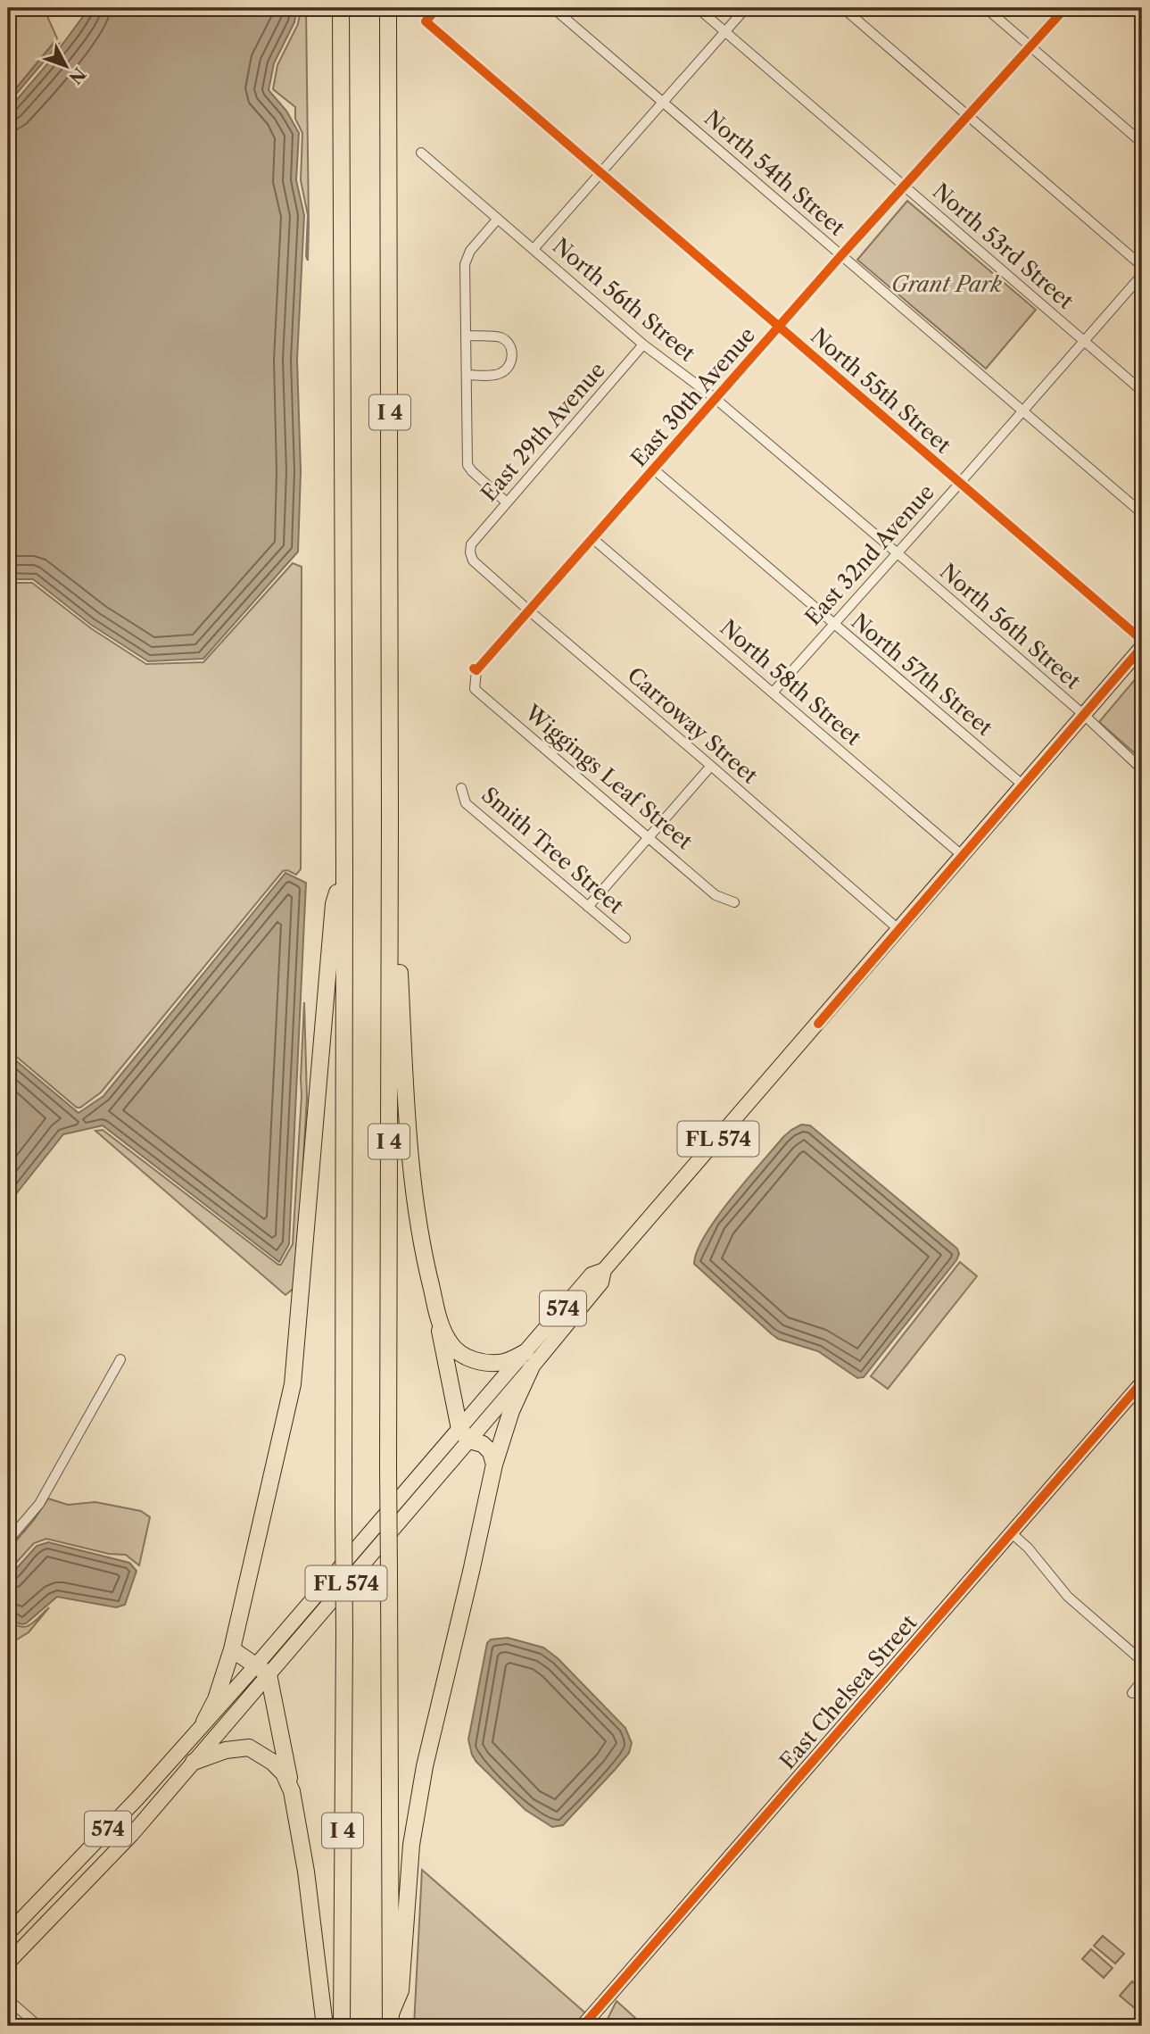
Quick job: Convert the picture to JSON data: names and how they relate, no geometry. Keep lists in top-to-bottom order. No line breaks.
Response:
{"streets":{"highway":["I 4"],"main road":["FL 574","574"],"street":["North 54th Street","North 53rd Street","North 56th Street","North 55th Street","East 30th Avenue","East 29th Avenue","East 32nd Avenue","North 57th Street","North 58th Street","Carroway Street","Wiggings Leaf Street","Smith Tree Street","East Chelsea Street"]},"crossings":[["North 54th Street","East 30th Avenue"],["North 54th Street","East 32nd Avenue"],["North 53rd Street","East 30th Avenue"],["North 53rd Street","East 32nd Avenue"],["North 56th Street","East 30th Avenue"],["North 56th Street","East 29th Avenue"],["North 56th Street","East 32nd Avenue"],["North 56th Street","FL 574"],["North 55th Street","East 30th Avenue"],["North 55th Street","East 32nd Avenue"],["East 30th Avenue","North 57th Street"],["East 30th Avenue","North 58th Street"],["East 30th Avenue","Carroway Street"],["East 30th Avenue","Wiggings Leaf Street"],["East 29th Avenue","Carroway Street"],["East 32nd Avenue","North 57th Street"],["East 32nd Avenue","North 58th Street"],["North 57th Street","FL 574"],["North 58th Street","FL 574"],["Carroway Street","FL 574"],["FL 574","574"]],"parks":["Grant Park"],"north":"bottom right"}
